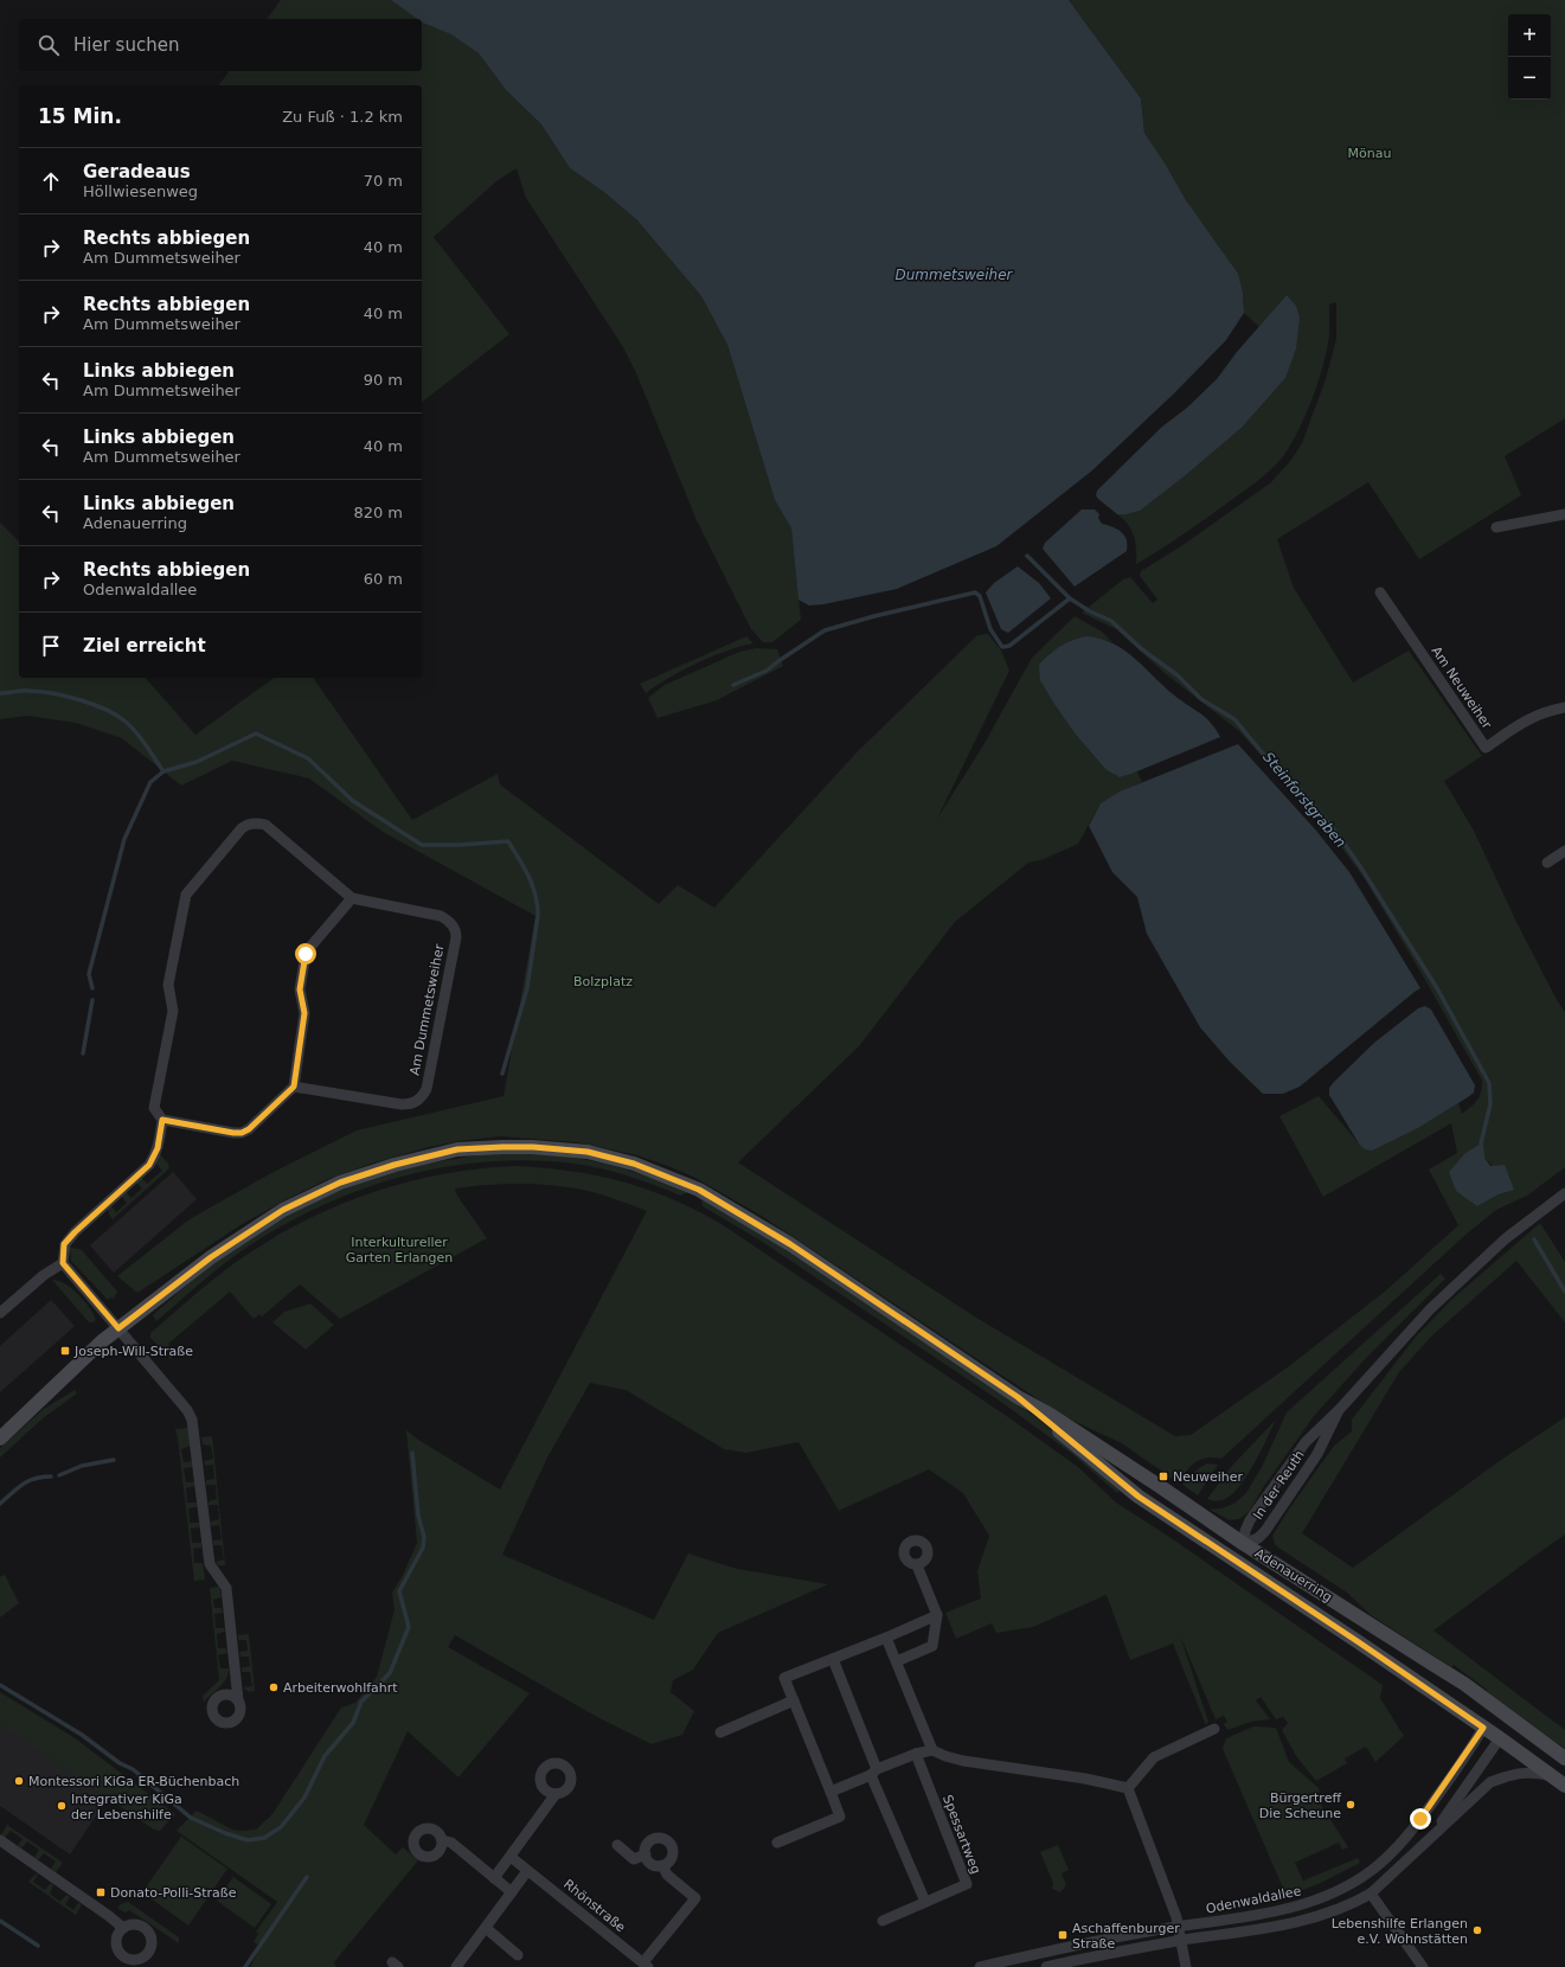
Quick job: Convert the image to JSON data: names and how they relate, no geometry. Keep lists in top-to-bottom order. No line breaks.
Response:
{"streets":{"main road":["Adenauerring"],"street":["Am Neuweiher","Am Dummetsweiher","In der Reuth","Spessartweg","Odenwaldallee","Rhönstraße"]},"crossings":[["In der Reuth","Adenauerring"],["Adenauerring","Odenwaldallee"]],"water":["Dummetsweiher","Steinforstgraben"],"parks":["Mönau","Bolzplatz","Interkultureller Garten Erlangen"],"places":{"transit":["Joseph-Will-Straße","Neuweiher","Donato-Polli-Straße","Aschaffenburger Straße"],"other":["Arbeiterwohlfahrt","Montessori KiGa ER-Büchenbach","Bürgertreff Die Scheune","Integrativer KiGa der Lebenshilfe","Lebenshilfe Erlangen e.V. Wohnstätten"]},"page":{"map_buttons":["+","−"],"search":"Hier suchen","heading":["15 Min.","Zu Fuß · 1.2 km"],"list":[["Geradeaus","Höllwiesenweg","70 m"],["Rechts abbiegen","Am Dummetsweiher","40 m"],["Rechts abbiegen","Am Dummetsweiher","40 m"],["Links abbiegen","Am Dummetsweiher","90 m"],["Links abbiegen","Am Dummetsweiher","40 m"],["Links abbiegen","Adenauerring","820 m"],["Rechts abbiegen","Odenwaldallee","60 m"],"Ziel erreicht"]}}
